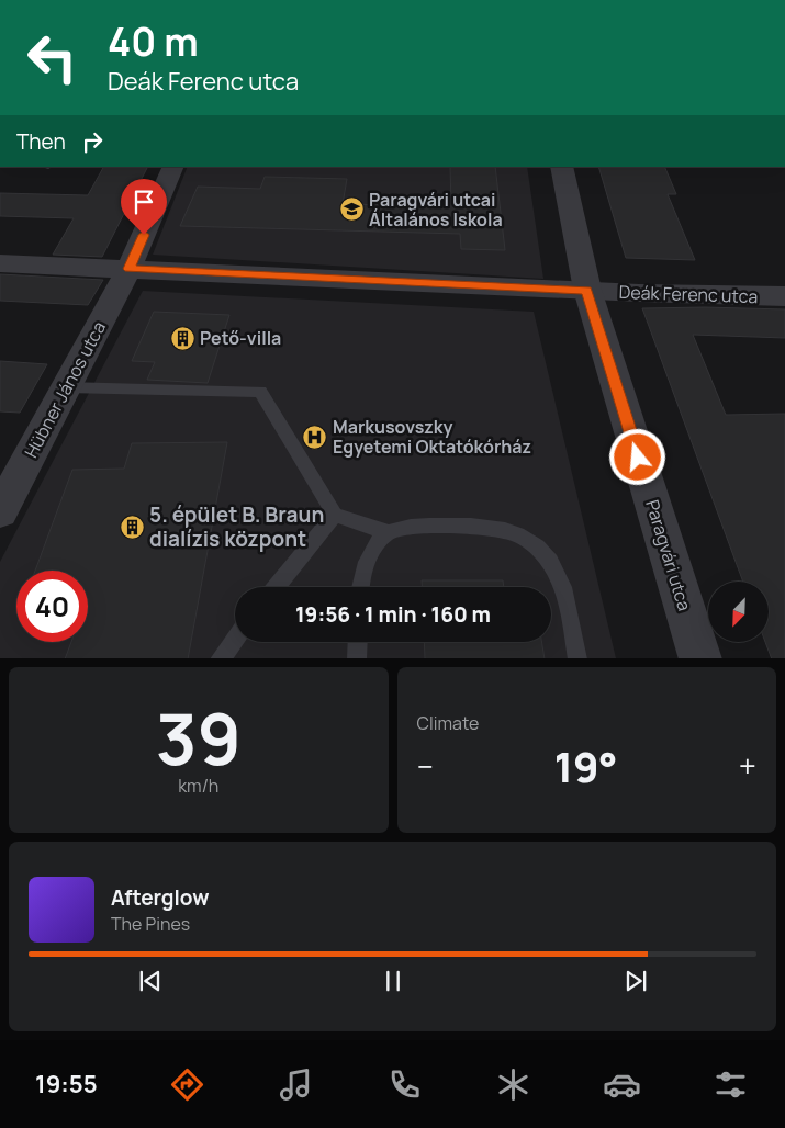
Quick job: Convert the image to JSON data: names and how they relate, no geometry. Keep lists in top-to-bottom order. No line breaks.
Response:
{"streets":{"street":["Deák Ferenc utca","Hübner János utca","Paragvári utca"]},"crossings":[["Deák Ferenc utca","Hübner János utca"],["Deák Ferenc utca","Paragvári utca"]],"places":{"school or university":["Paragvári utcai Általános Iskola"],"building":["Pető-villa","5. épület B. Braun dialízis központ"],"hospital":["Markusovszky Egyetemi Oktatókórház"]},"north":"bottom left","page":{"turn":["40 m","Deák Ferenc utca"],"then":"Then","limit":"40","trip":"19:56 · 1 min · 160 m","tile":[["39","km/h"],"Climate"],"heat":["−","19°","+"],"song":["Afterglow","The Pines"],"tabs":"19:55"}}
